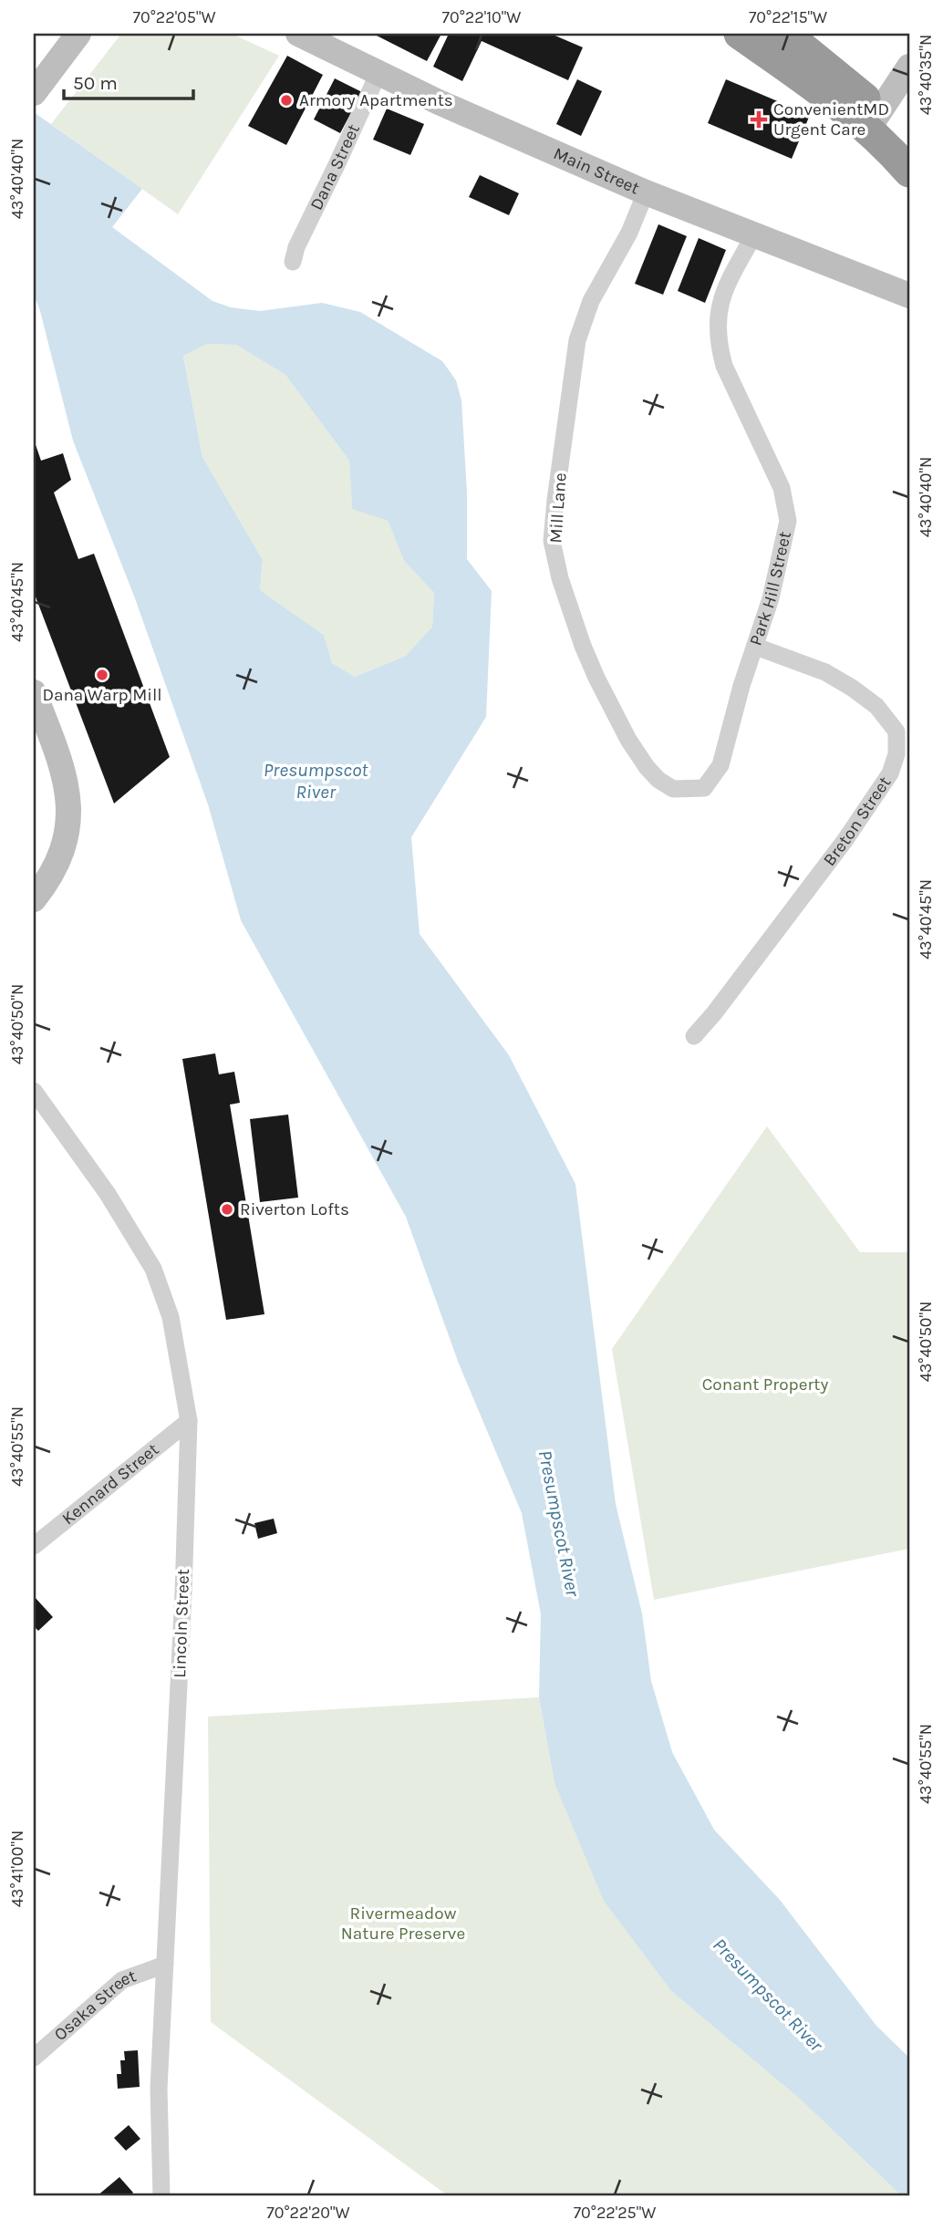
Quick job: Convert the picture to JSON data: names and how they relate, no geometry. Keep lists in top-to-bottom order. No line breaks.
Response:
{"streets":{"main road":["Main Street"],"street":["Dana Street","Mill Lane","Park Hill Street","Breton Street","Kennard Street","Lincoln Street","Osaka Street"]},"crossings":[["Dana Street","Main Street"],["Main Street","Mill Lane"],["Main Street","Park Hill Street"],["Mill Lane","Park Hill Street"],["Park Hill Street","Breton Street"],["Kennard Street","Lincoln Street"],["Lincoln Street","Osaka Street"]],"water":["Presumpscot River"],"parks":["Conant Property","Rivermeadow Nature Preserve"],"places":{"other":["Armory Apartments","Dana Warp Mill","Riverton Lofts"],"health":["ConvenientMD Urgent Care"]},"scale_bar":"50 m","coordinates":["70°22'05\"W","70°22'10\"W","70°22'15\"W","43°40'35\"N","43°40'40\"N","43°40'45\"N","43°40'50\"N","43°40'55\"N","43°41'00\"N","70°22'20\"W","70°22'25\"W"]}
